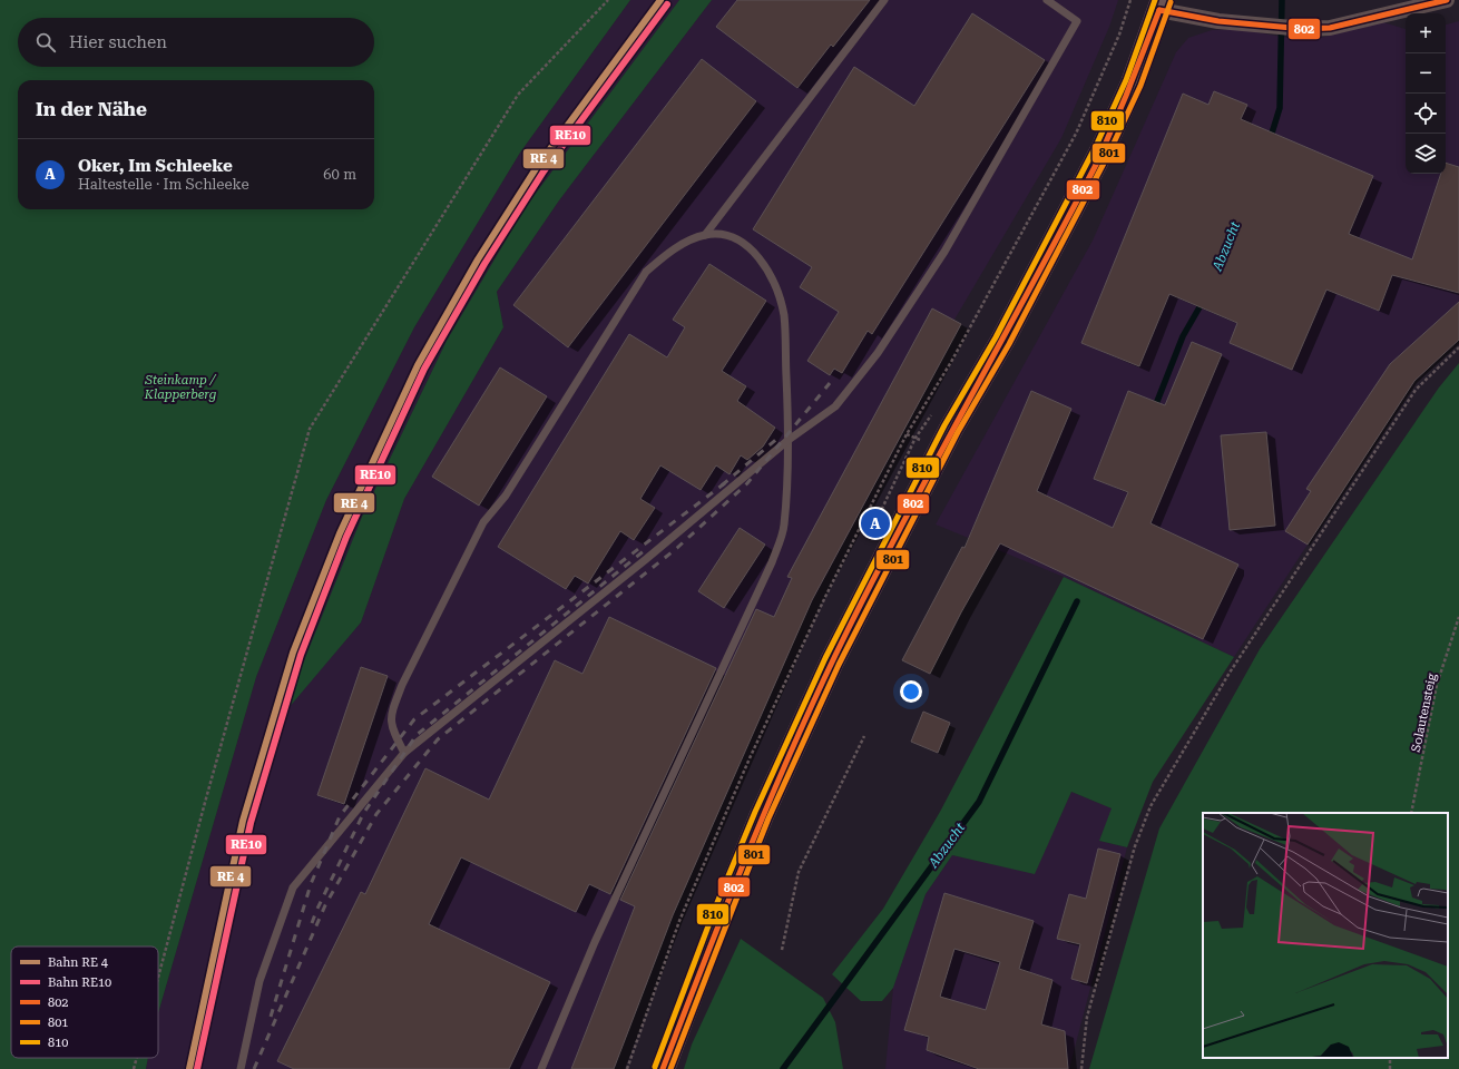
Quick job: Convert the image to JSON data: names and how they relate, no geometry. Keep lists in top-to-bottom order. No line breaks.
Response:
{"streets":{"path":["Solautensteig"]},"water":["Abzucht"],"parks":["Steinkamp / Klapperberg"],"lines":["transit line 802","transit line 810","transit line 801","rail line RE10"],"legend":["Bahn RE 4","Bahn RE10","802","801","810"],"page":{"map_buttons":["+","−"],"search":"Hier suchen","heading":"In der Nähe","list":[{"mark":"A","name":"Oker, Im Schleeke","note":"Haltestelle · Im Schleeke","value":"60 m"}],"pins":"A"}}
